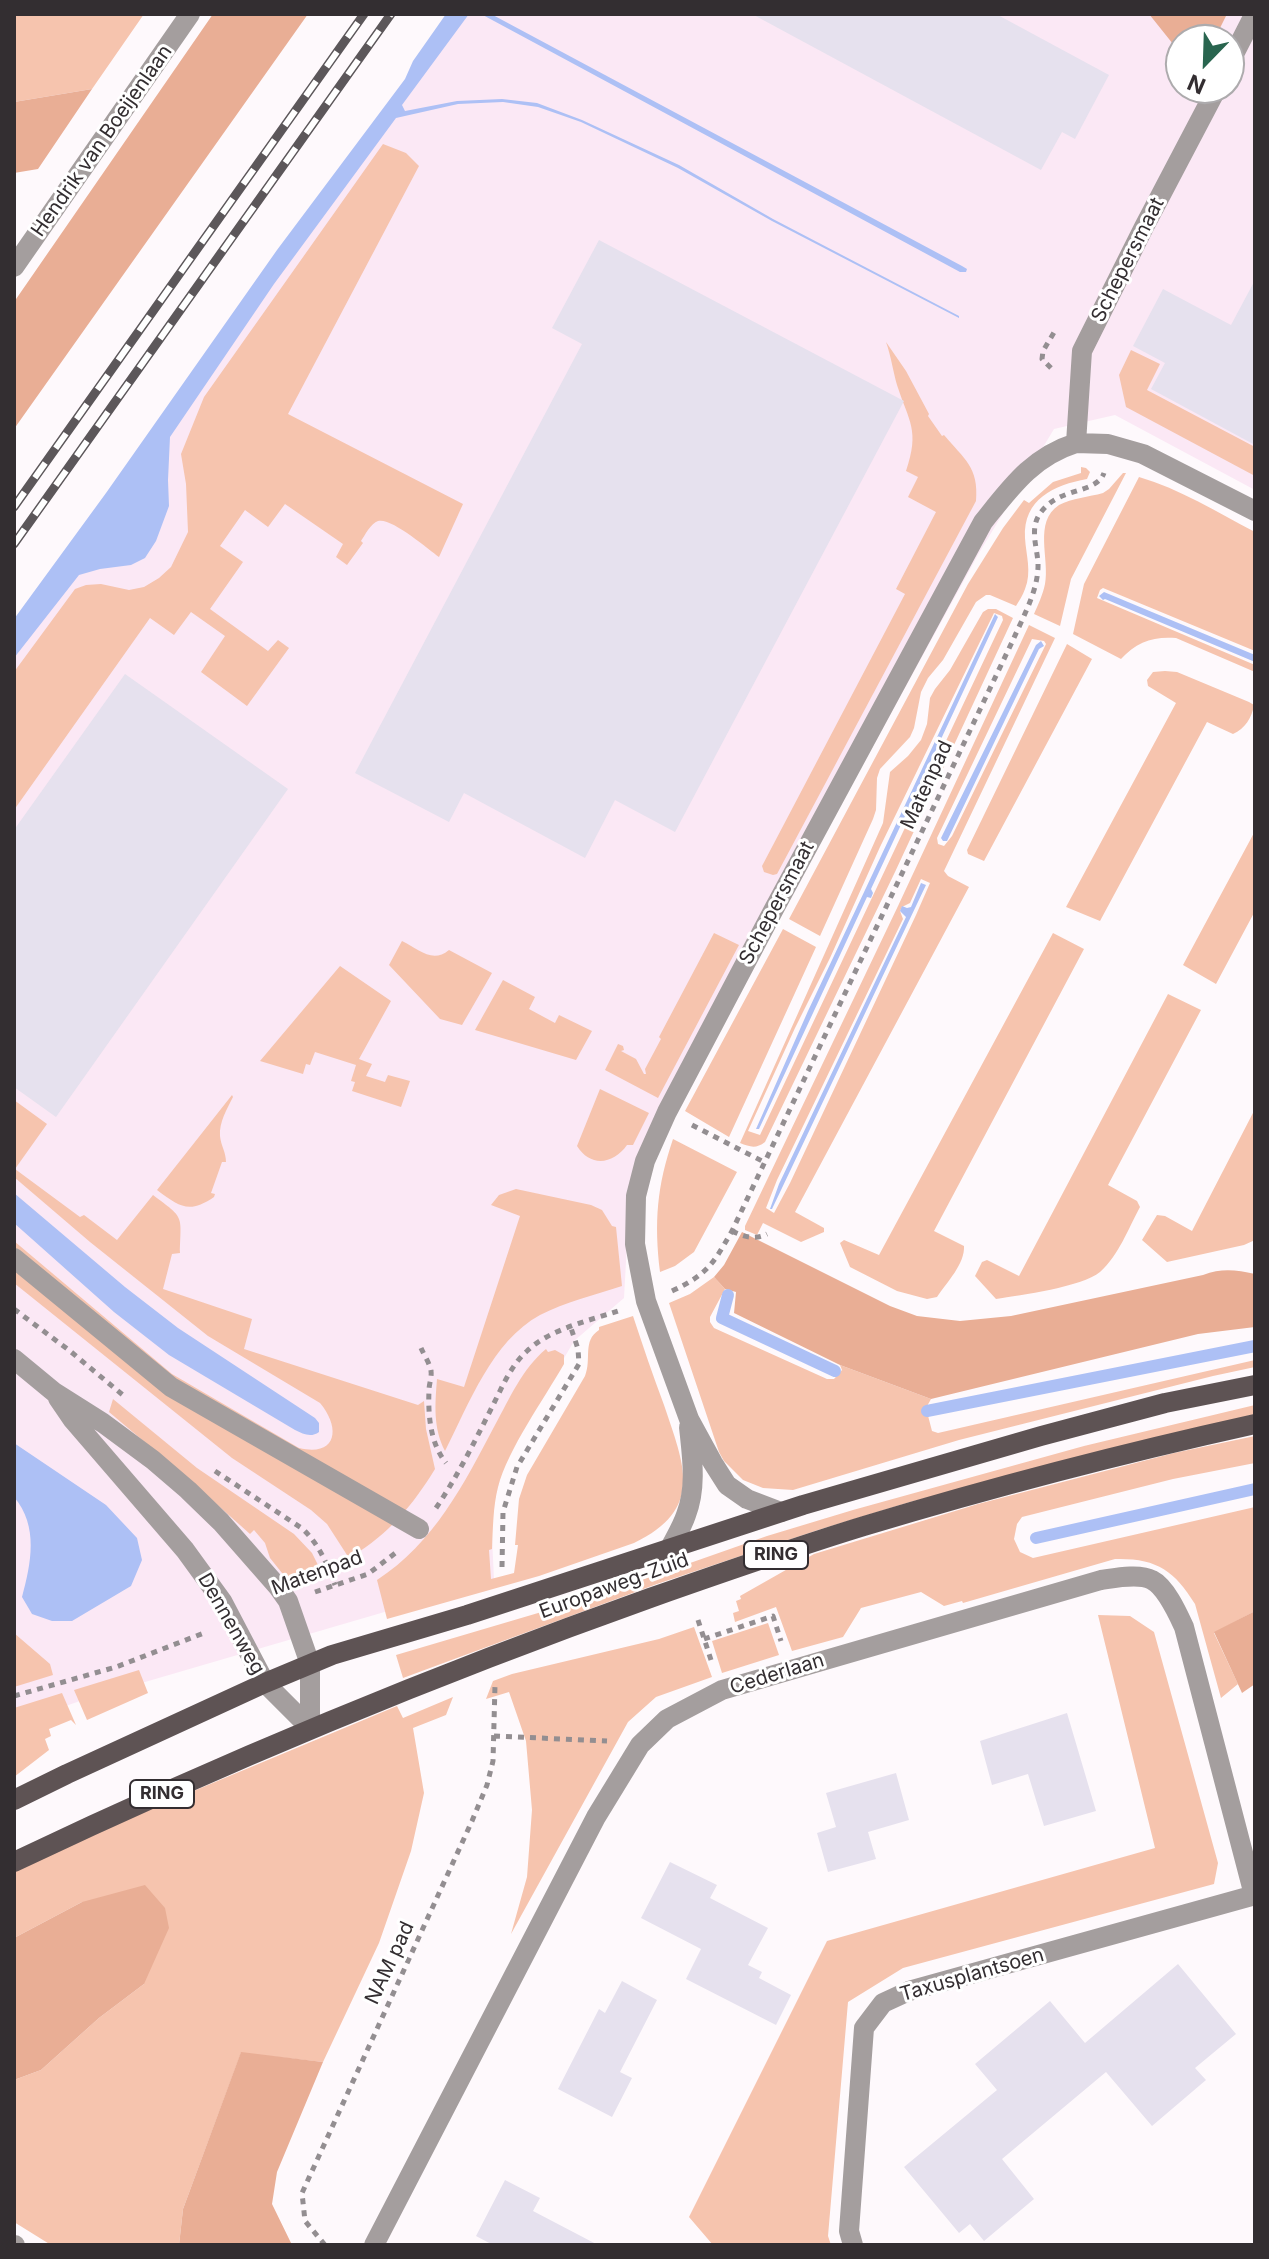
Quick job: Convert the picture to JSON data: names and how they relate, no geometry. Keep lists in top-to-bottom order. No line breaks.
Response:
{"streets":{"main road":["RING","Europaweg-Zuid"],"street":["Hendrik van Boeijenlaan","Schepersmaat","Dennenweg","Cederlaan","Taxusplantsoen"],"path":["Matenpad","NAM pad"]},"crossings":[["Schepersmaat","Matenpad"],["Schepersmaat","Europaweg-Zuid"],["Matenpad","Dennenweg"],["Europaweg-Zuid","Dennenweg"],["Cederlaan","Taxusplantsoen"]],"north":"bottom left"}
